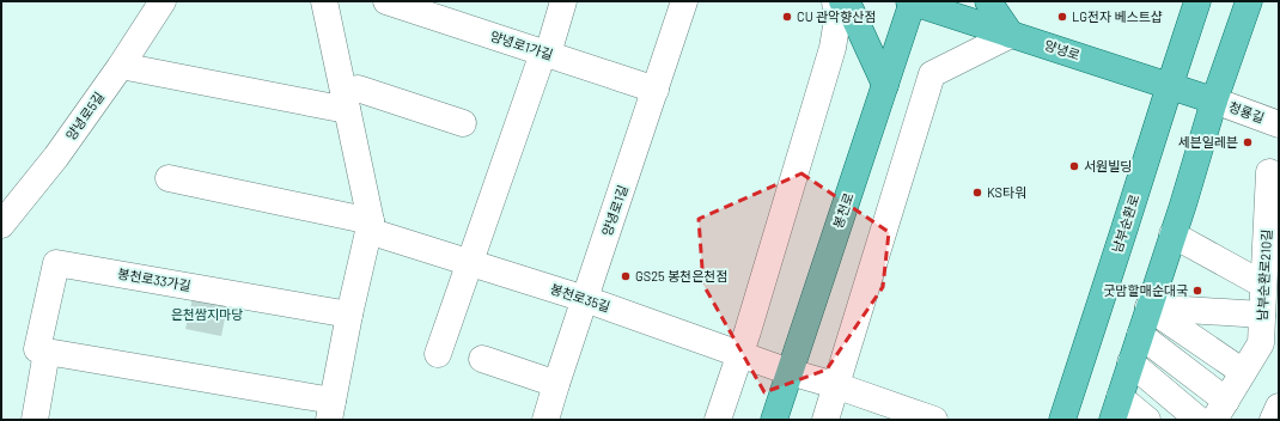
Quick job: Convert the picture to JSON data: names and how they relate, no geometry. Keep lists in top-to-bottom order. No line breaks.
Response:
{"streets":{"main road":["양녕로","봉천로","남부순환로"],"street":["양녕로1가길","청룡길","양녕로5길","양녕로1길","남부순환로210길","봉천로33가길","봉천로35길"]},"crossings":[["양녕로1가길","양녕로1길"],["양녕로","청룡길"],["양녕로","봉천로"],["양녕로","남부순환로"],["양녕로1길","봉천로35길"],["봉천로","봉천로35길"]],"parks":["은천쌈지마당"],"places":["CU 관악향산점","LG전자 베스트샵","세븐일레븐","서원빌딩","KS타워","GS25 봉천은천점","굿맘할매순대국"]}
